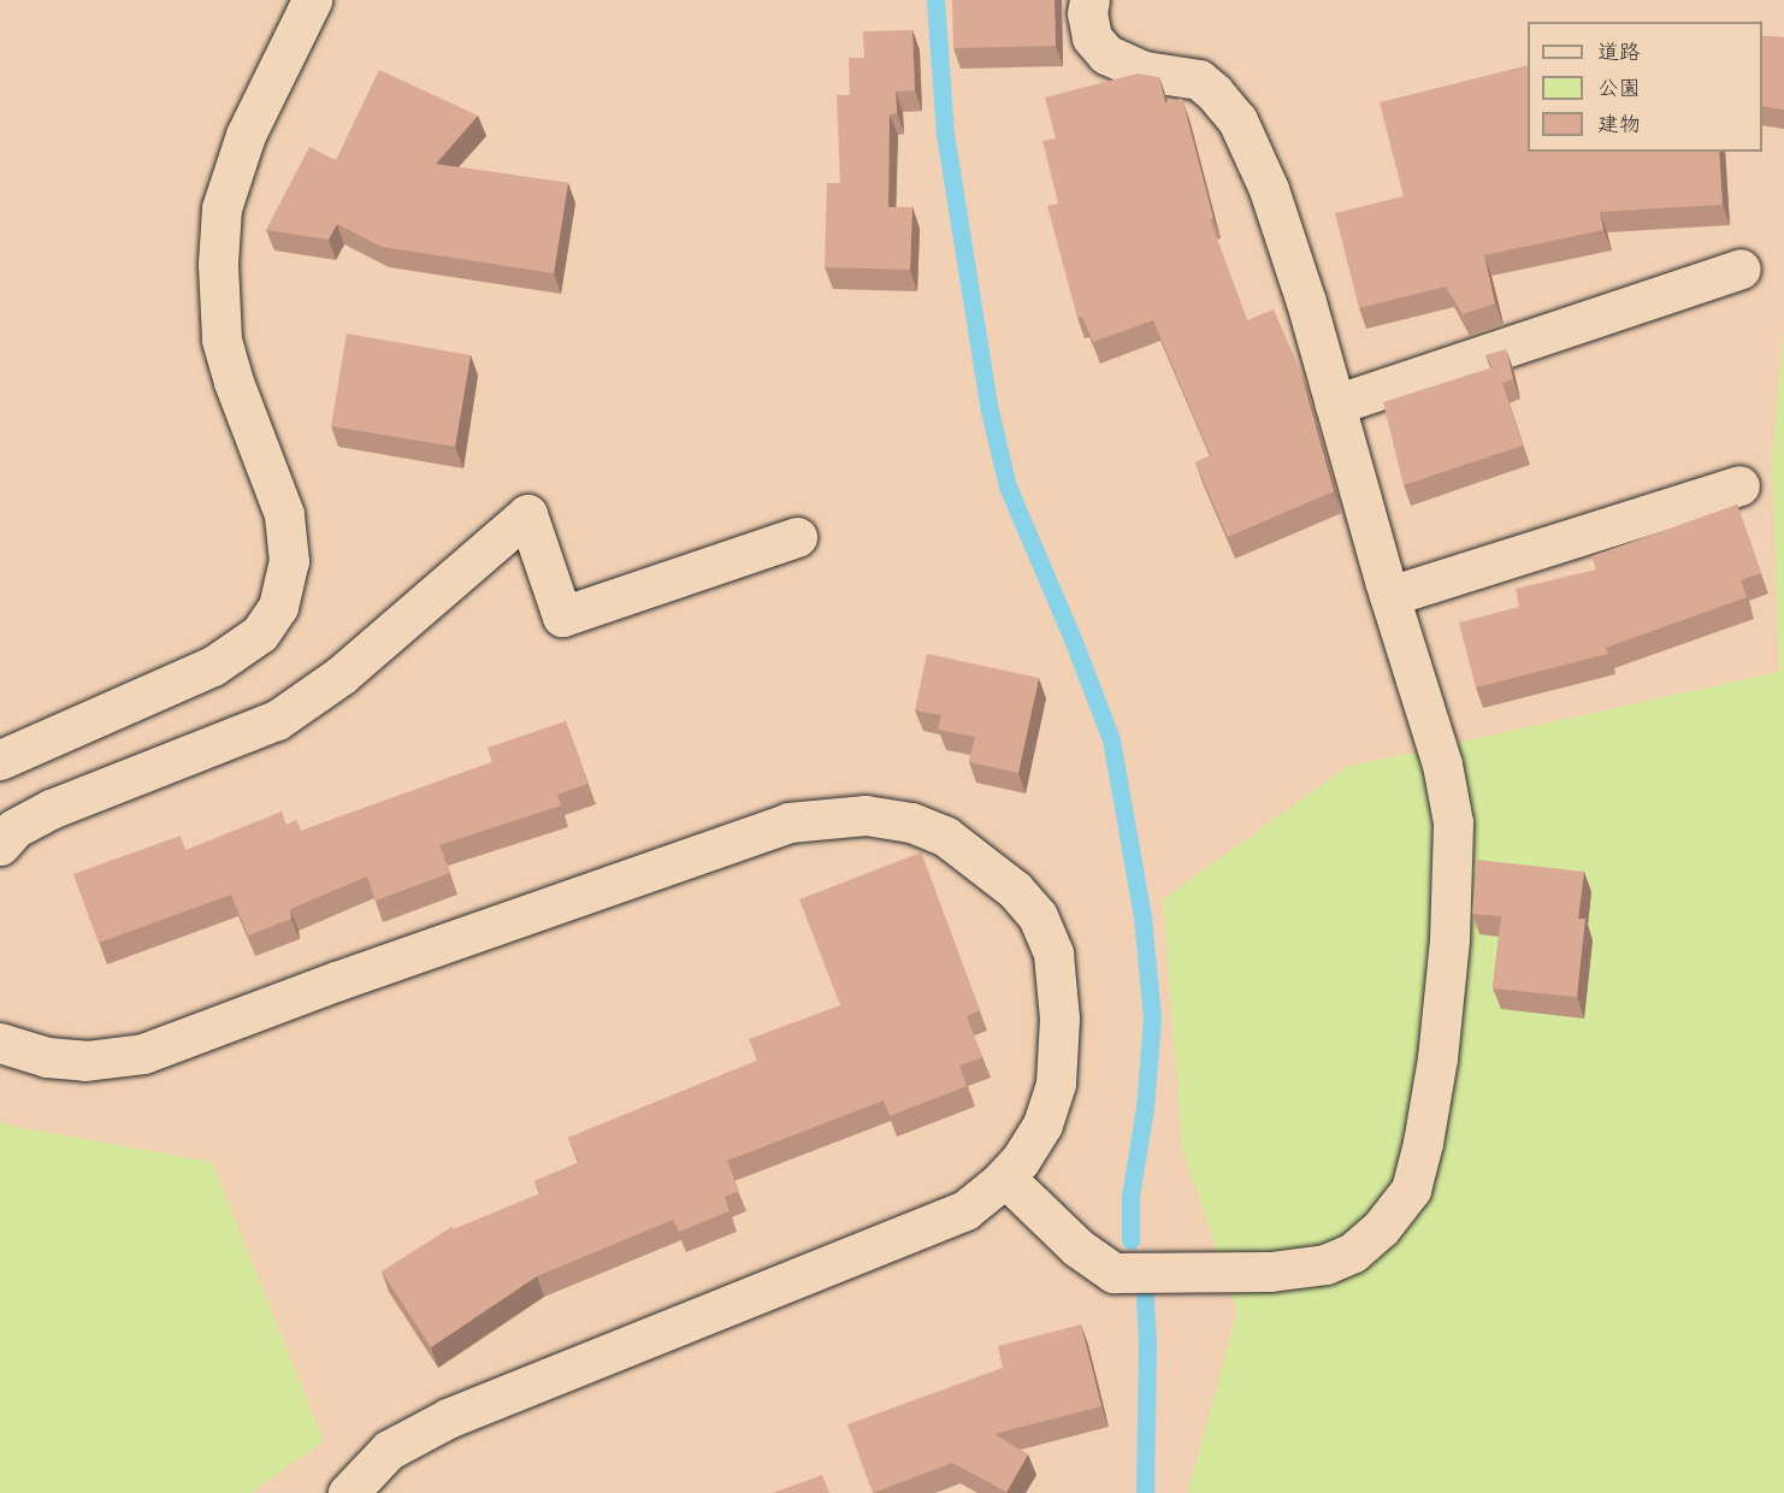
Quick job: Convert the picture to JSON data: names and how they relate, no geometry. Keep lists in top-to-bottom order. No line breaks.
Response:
{"legend":["道路","公園","建物"]}
